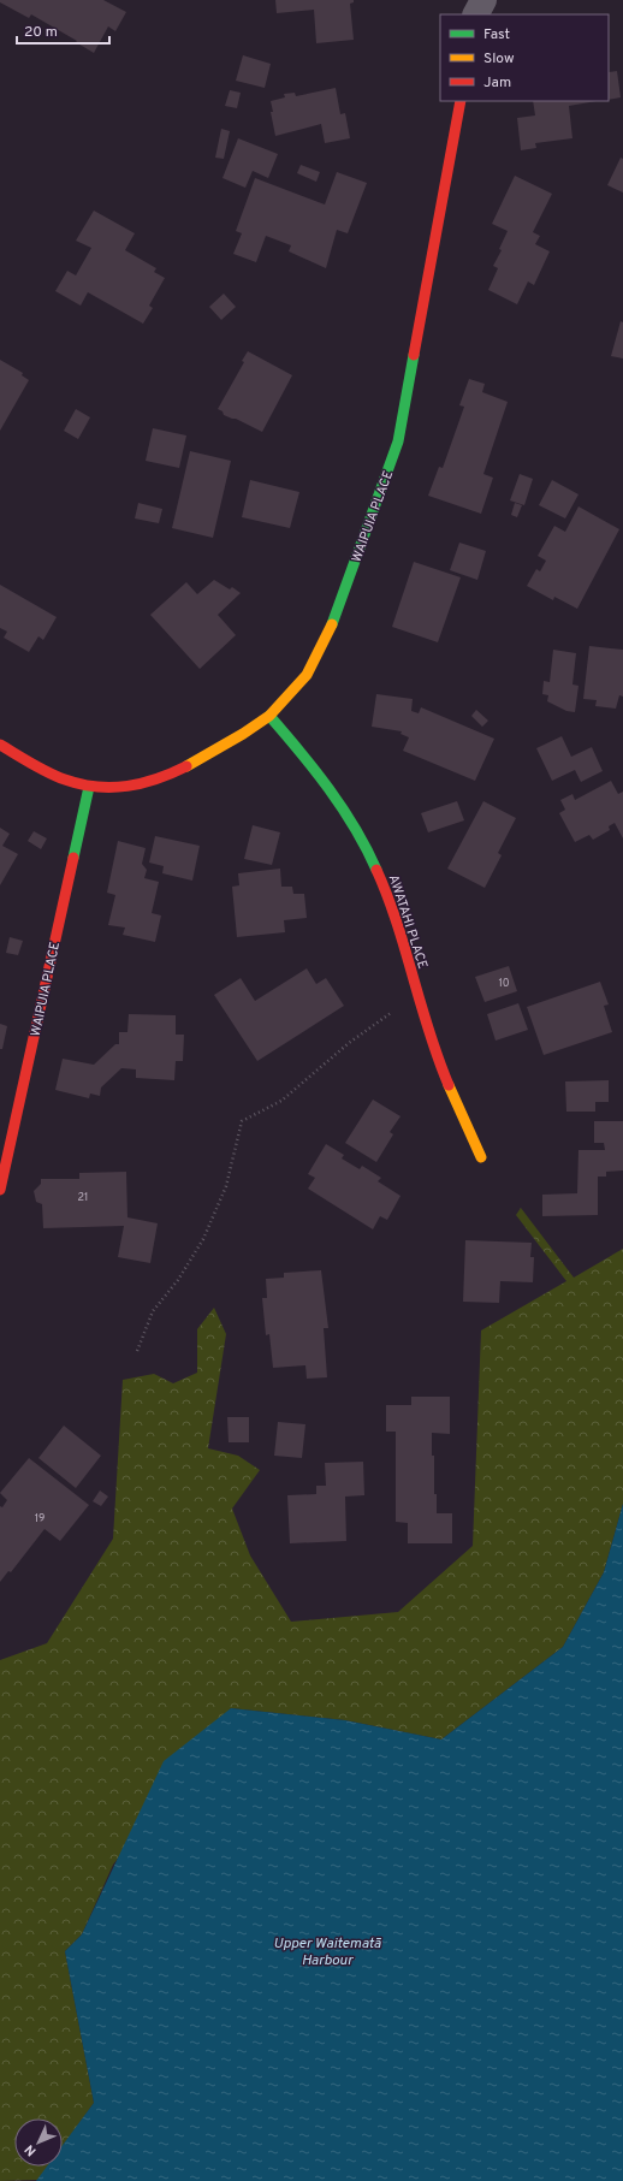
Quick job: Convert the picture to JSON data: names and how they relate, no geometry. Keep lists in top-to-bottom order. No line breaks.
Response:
{"streets":{"street":["WAIPUIA PLACE","AWATAHI PLACE"]},"crossings":[["WAIPUIA PLACE","AWATAHI PLACE"]],"water":["Upper Waitematā Harbour"],"house_numbers":["10","21","19"],"legend":["Fast","Slow","Jam"],"scale_bar":"20 m","north":"bottom left"}
